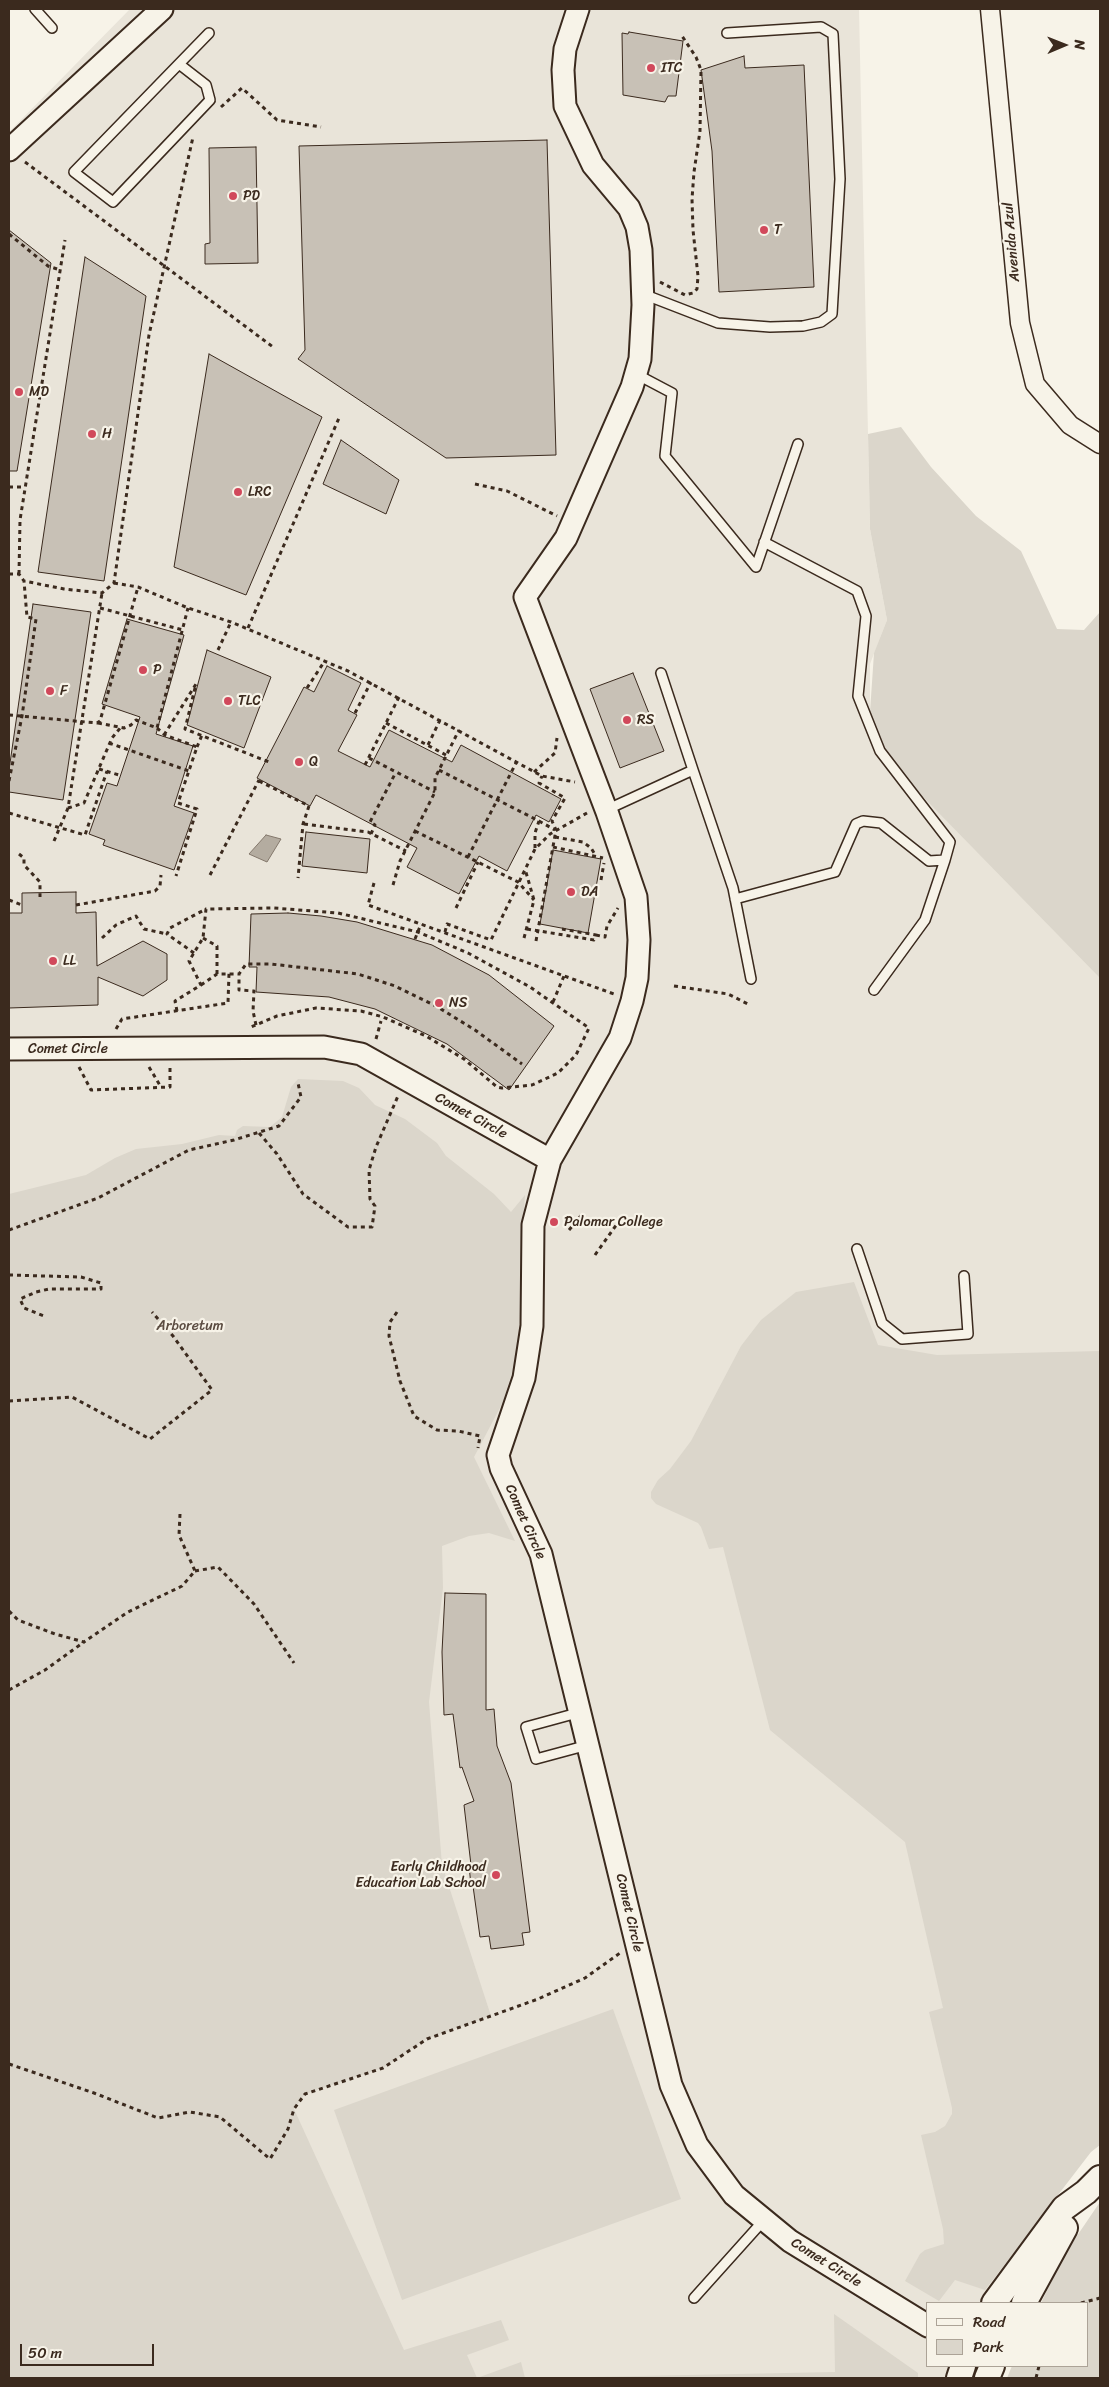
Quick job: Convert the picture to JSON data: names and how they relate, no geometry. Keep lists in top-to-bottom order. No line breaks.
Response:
{"streets":{"street":["Avenida Azul","Comet Circle"]},"parks":["Arboretum"],"places":["ITC","PD","T","MD","H","LRC","P","F","TLC","RS","Q","DA","LL","NS","Palomar College","Early Childhood Education Lab School"],"legend":["Road","Park"],"scale_bar":"50 m","north":"right"}
